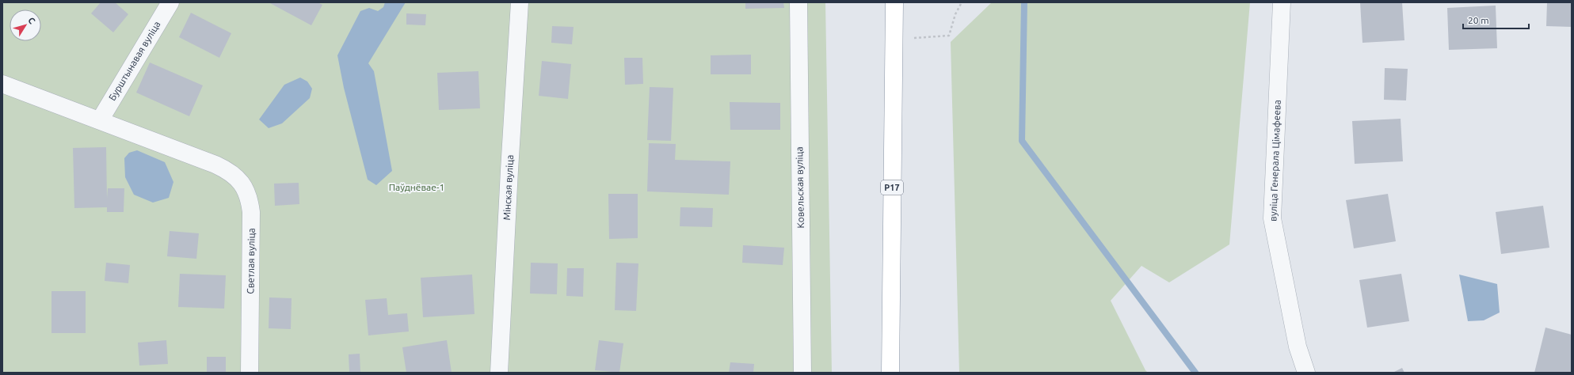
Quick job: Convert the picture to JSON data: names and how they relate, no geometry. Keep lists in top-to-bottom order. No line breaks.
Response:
{"streets":{"highway":["Р17"],"street":["Бурштынавая вуліца","вуліца Генерала Цімафеева","Мінская вуліца","Ковельская вуліца","Светлая вуліца"]},"crossings":[["Бурштынавая вуліца","Светлая вуліца"]],"parks":["Паўднёвае-1"],"scale_bar":"20 m","north":"top right"}
